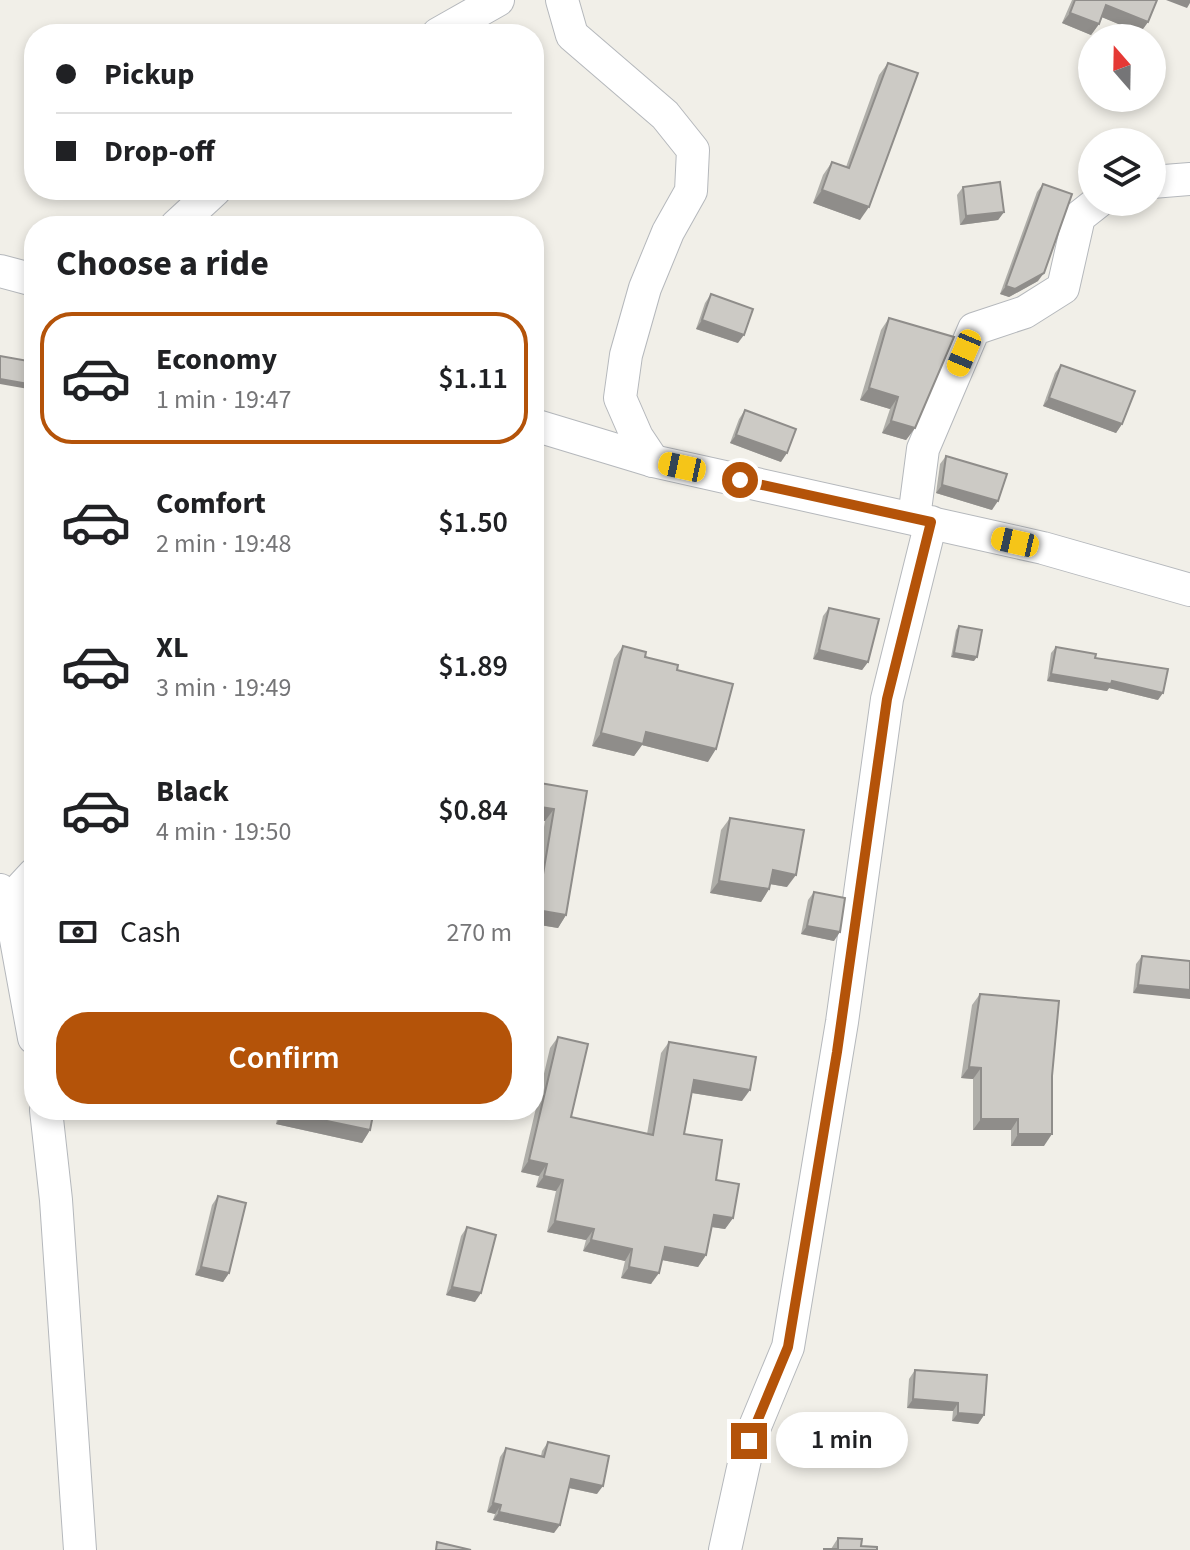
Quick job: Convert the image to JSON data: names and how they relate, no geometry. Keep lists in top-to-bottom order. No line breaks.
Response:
{"north":"top","page":{"banner":["Pickup","Drop-off"],"heading":"Choose a ride","list":[{"name":"Economy","note":"1 min · 19:47","value":"$1.11"},{"name":"Comfort","note":"2 min · 19:48","value":"$1.50"},{"name":"XL","note":"3 min · 19:49","value":"$1.89"},{"name":"Black","note":"4 min · 19:50","value":"$0.84"}],"pay":["Cash","270 m"],"buttons":"Confirm","bubble":"1 min"}}
